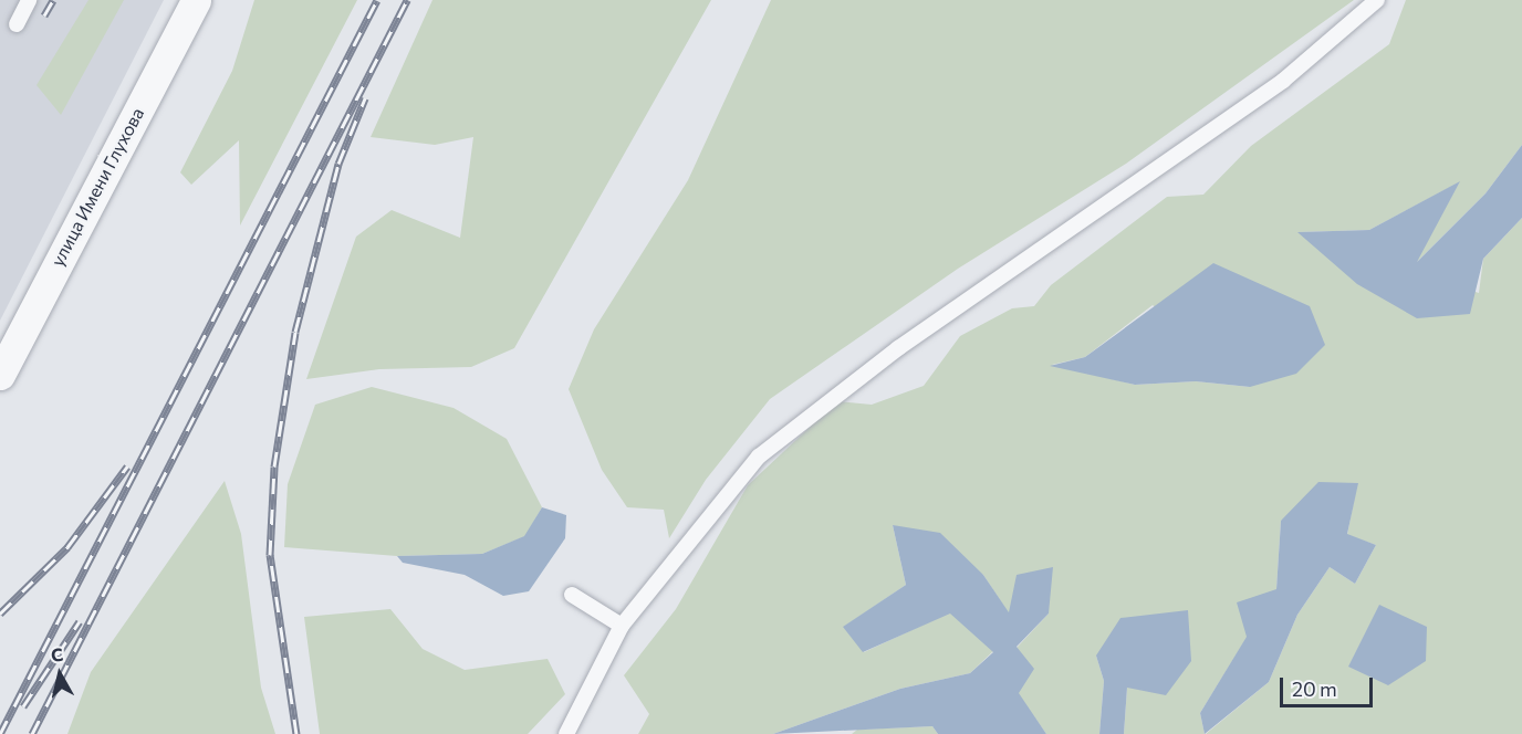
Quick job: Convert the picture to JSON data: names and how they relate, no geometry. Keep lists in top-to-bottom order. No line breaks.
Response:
{"streets":{"street":["улица Имени Глухова"]},"scale_bar":"20 m","north":"top"}
